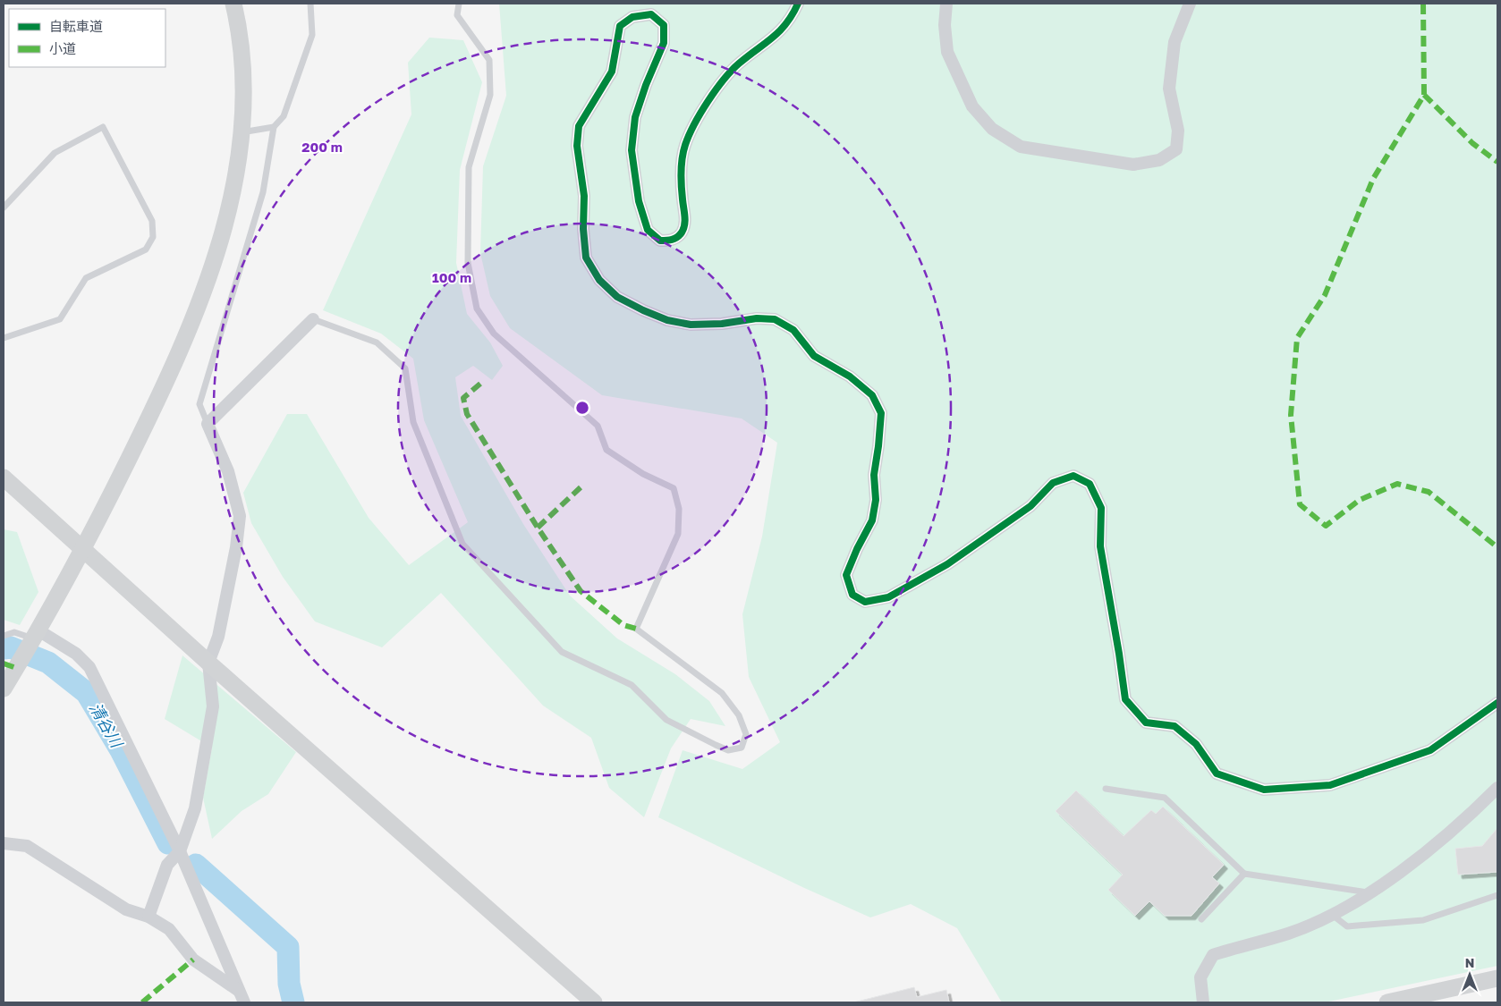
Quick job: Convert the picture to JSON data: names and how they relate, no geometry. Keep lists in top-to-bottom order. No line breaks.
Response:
{"water":["清谷川"],"legend":["自転車道","小道"],"north":"top","rings":["200 m","100 m"]}
